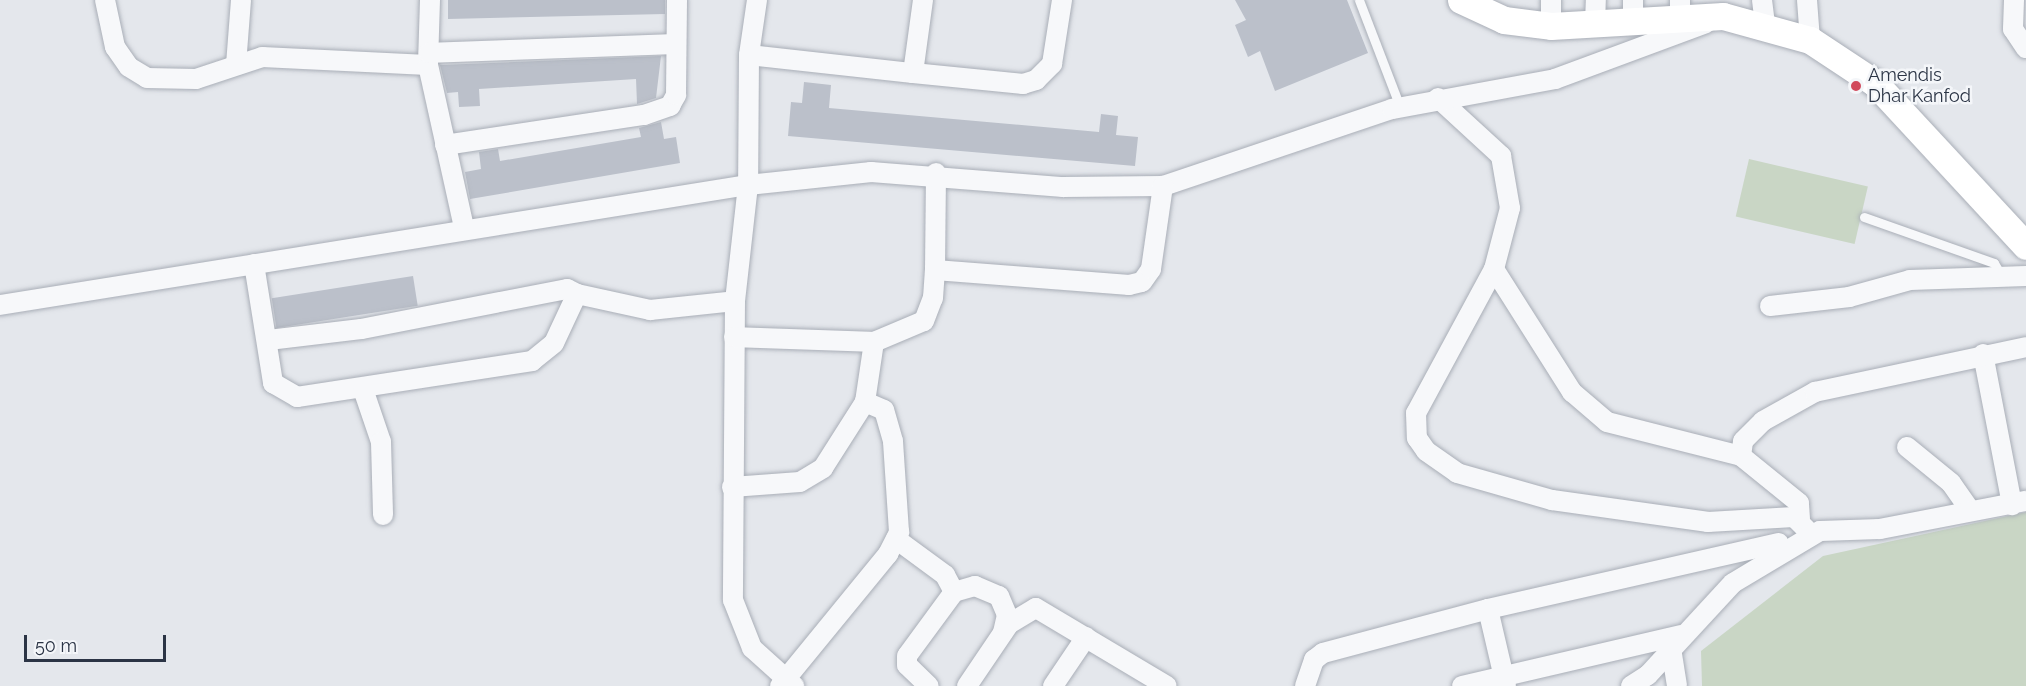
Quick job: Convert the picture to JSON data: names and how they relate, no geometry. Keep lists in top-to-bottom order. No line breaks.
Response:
{"places":["Amendis Dhar Kanfod"],"scale_bar":"50 m"}
